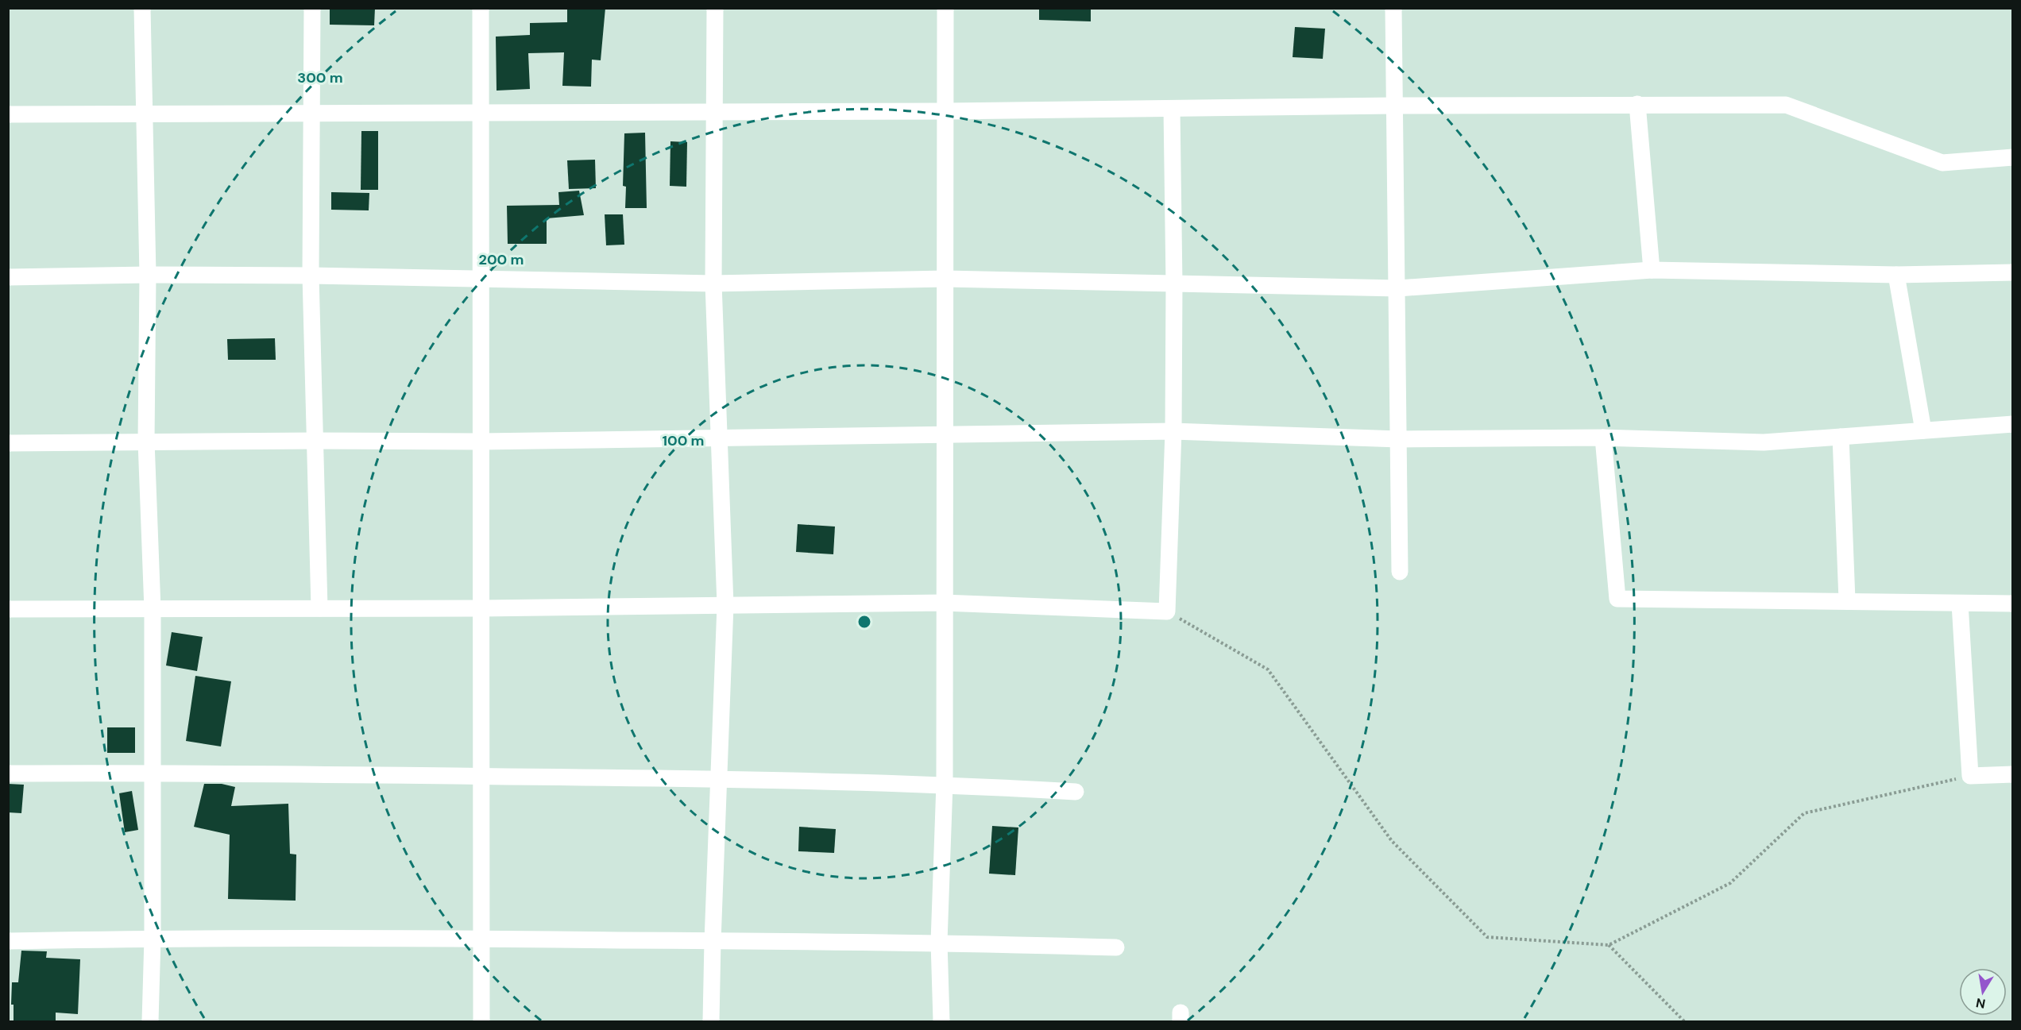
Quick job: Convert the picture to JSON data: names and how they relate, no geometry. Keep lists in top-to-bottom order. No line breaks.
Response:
{"north":"bottom","rings":["300 m","200 m","100 m"]}
